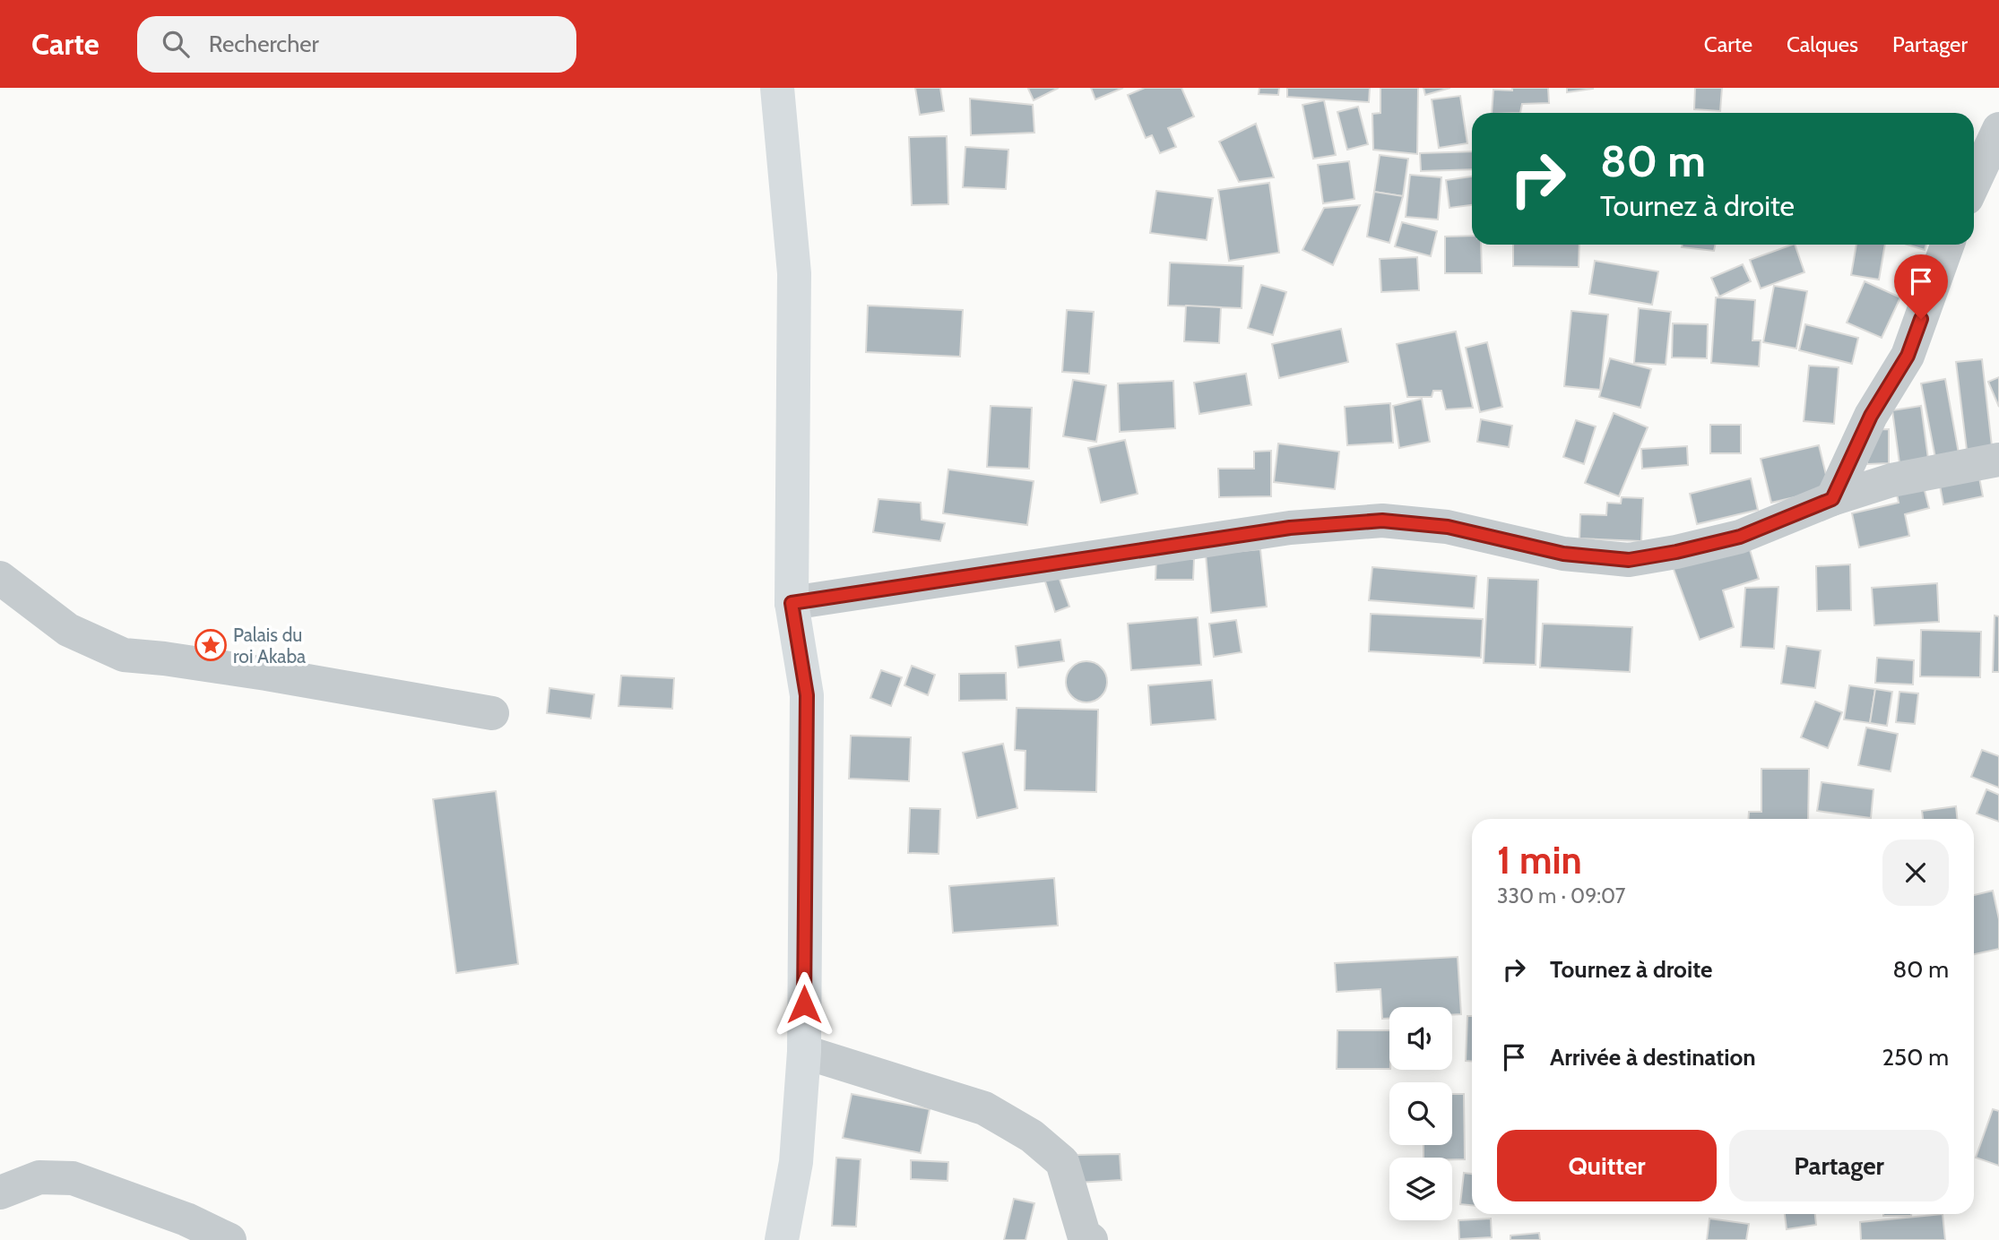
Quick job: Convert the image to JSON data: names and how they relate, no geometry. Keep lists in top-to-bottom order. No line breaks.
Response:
{"places":{"place":["Palais du roi Akaba"]},"page":{"header":"Carte","search":"Rechercher","nav":["Carte","Calques","Partager"],"turn":["80 m","Tournez à droite"],"heading":["1 min","330 m · 09:07"],"list":[{"name":"Tournez à droite","value":"80 m"},{"name":"Arrivée à destination","value":"250 m"}],"buttons":["Quitter","Partager"]}}
